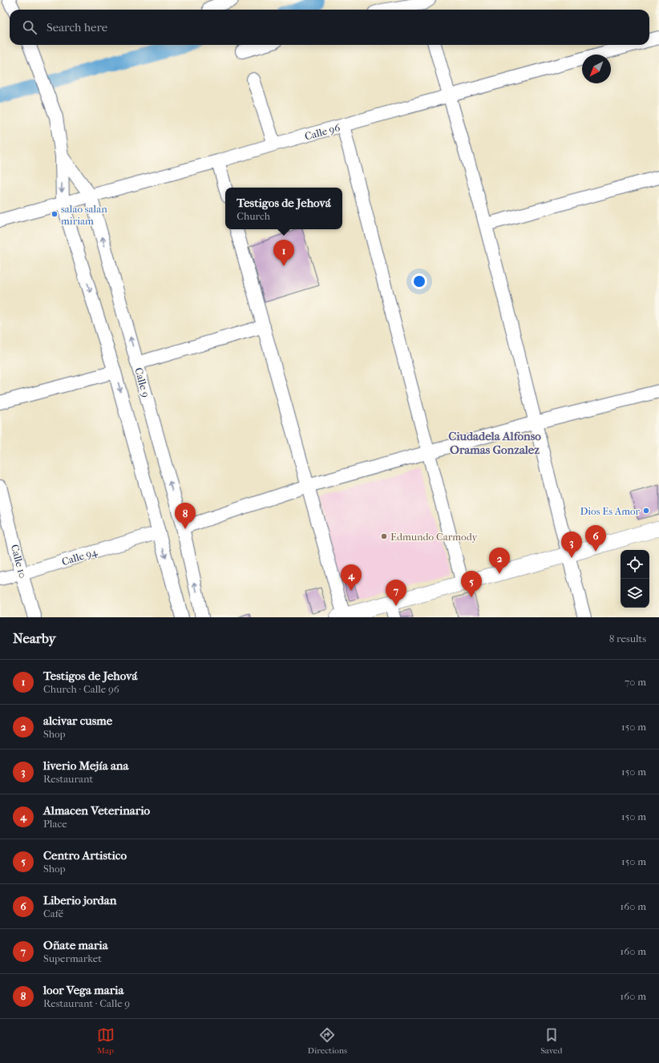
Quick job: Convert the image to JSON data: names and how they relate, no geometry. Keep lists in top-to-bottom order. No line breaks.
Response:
{"streets":{"street":["Calle 96","Calle 9","Calle 94","Calle 10"]},"crossings":[["Calle 96","Calle 9"],["Calle 9","Calle 94"],["Calle 94","Calle 10"]],"districts":["Ciudadela Alfonso Oramas Gonzalez"],"places":["salao salan miriam","Dios Es Amor","Edmundo Carmody"],"north":"bottom left","page":{"search":"Search here","popup":["Testigos de Jehová","Church"],"pins":["1","8","6","3","2","4","5","7"],"heading":["Nearby","8 results"],"list":[{"mark":"1","name":"Testigos de Jehová","note":"Church · Calle 96","value":"70 m"},{"mark":"2","name":"alcivar cusme","note":"Shop","value":"150 m"},{"mark":"3","name":"liverio Mejía ana","note":"Restaurant","value":"150 m"},{"mark":"4","name":"Almacen Veterinario","note":"Place","value":"150 m"},{"mark":"5","name":"Centro Artistico","note":"Shop","value":"150 m"},{"mark":"6","name":"Liberio jordan","note":"Café","value":"160 m"},{"mark":"7","name":"Oñate maria","note":"Supermarket","value":"160 m"},{"mark":"8","name":"loor Vega maria","note":"Restaurant · Calle 9","value":"160 m"}],"nav":["Map","Directions","Saved"]}}
